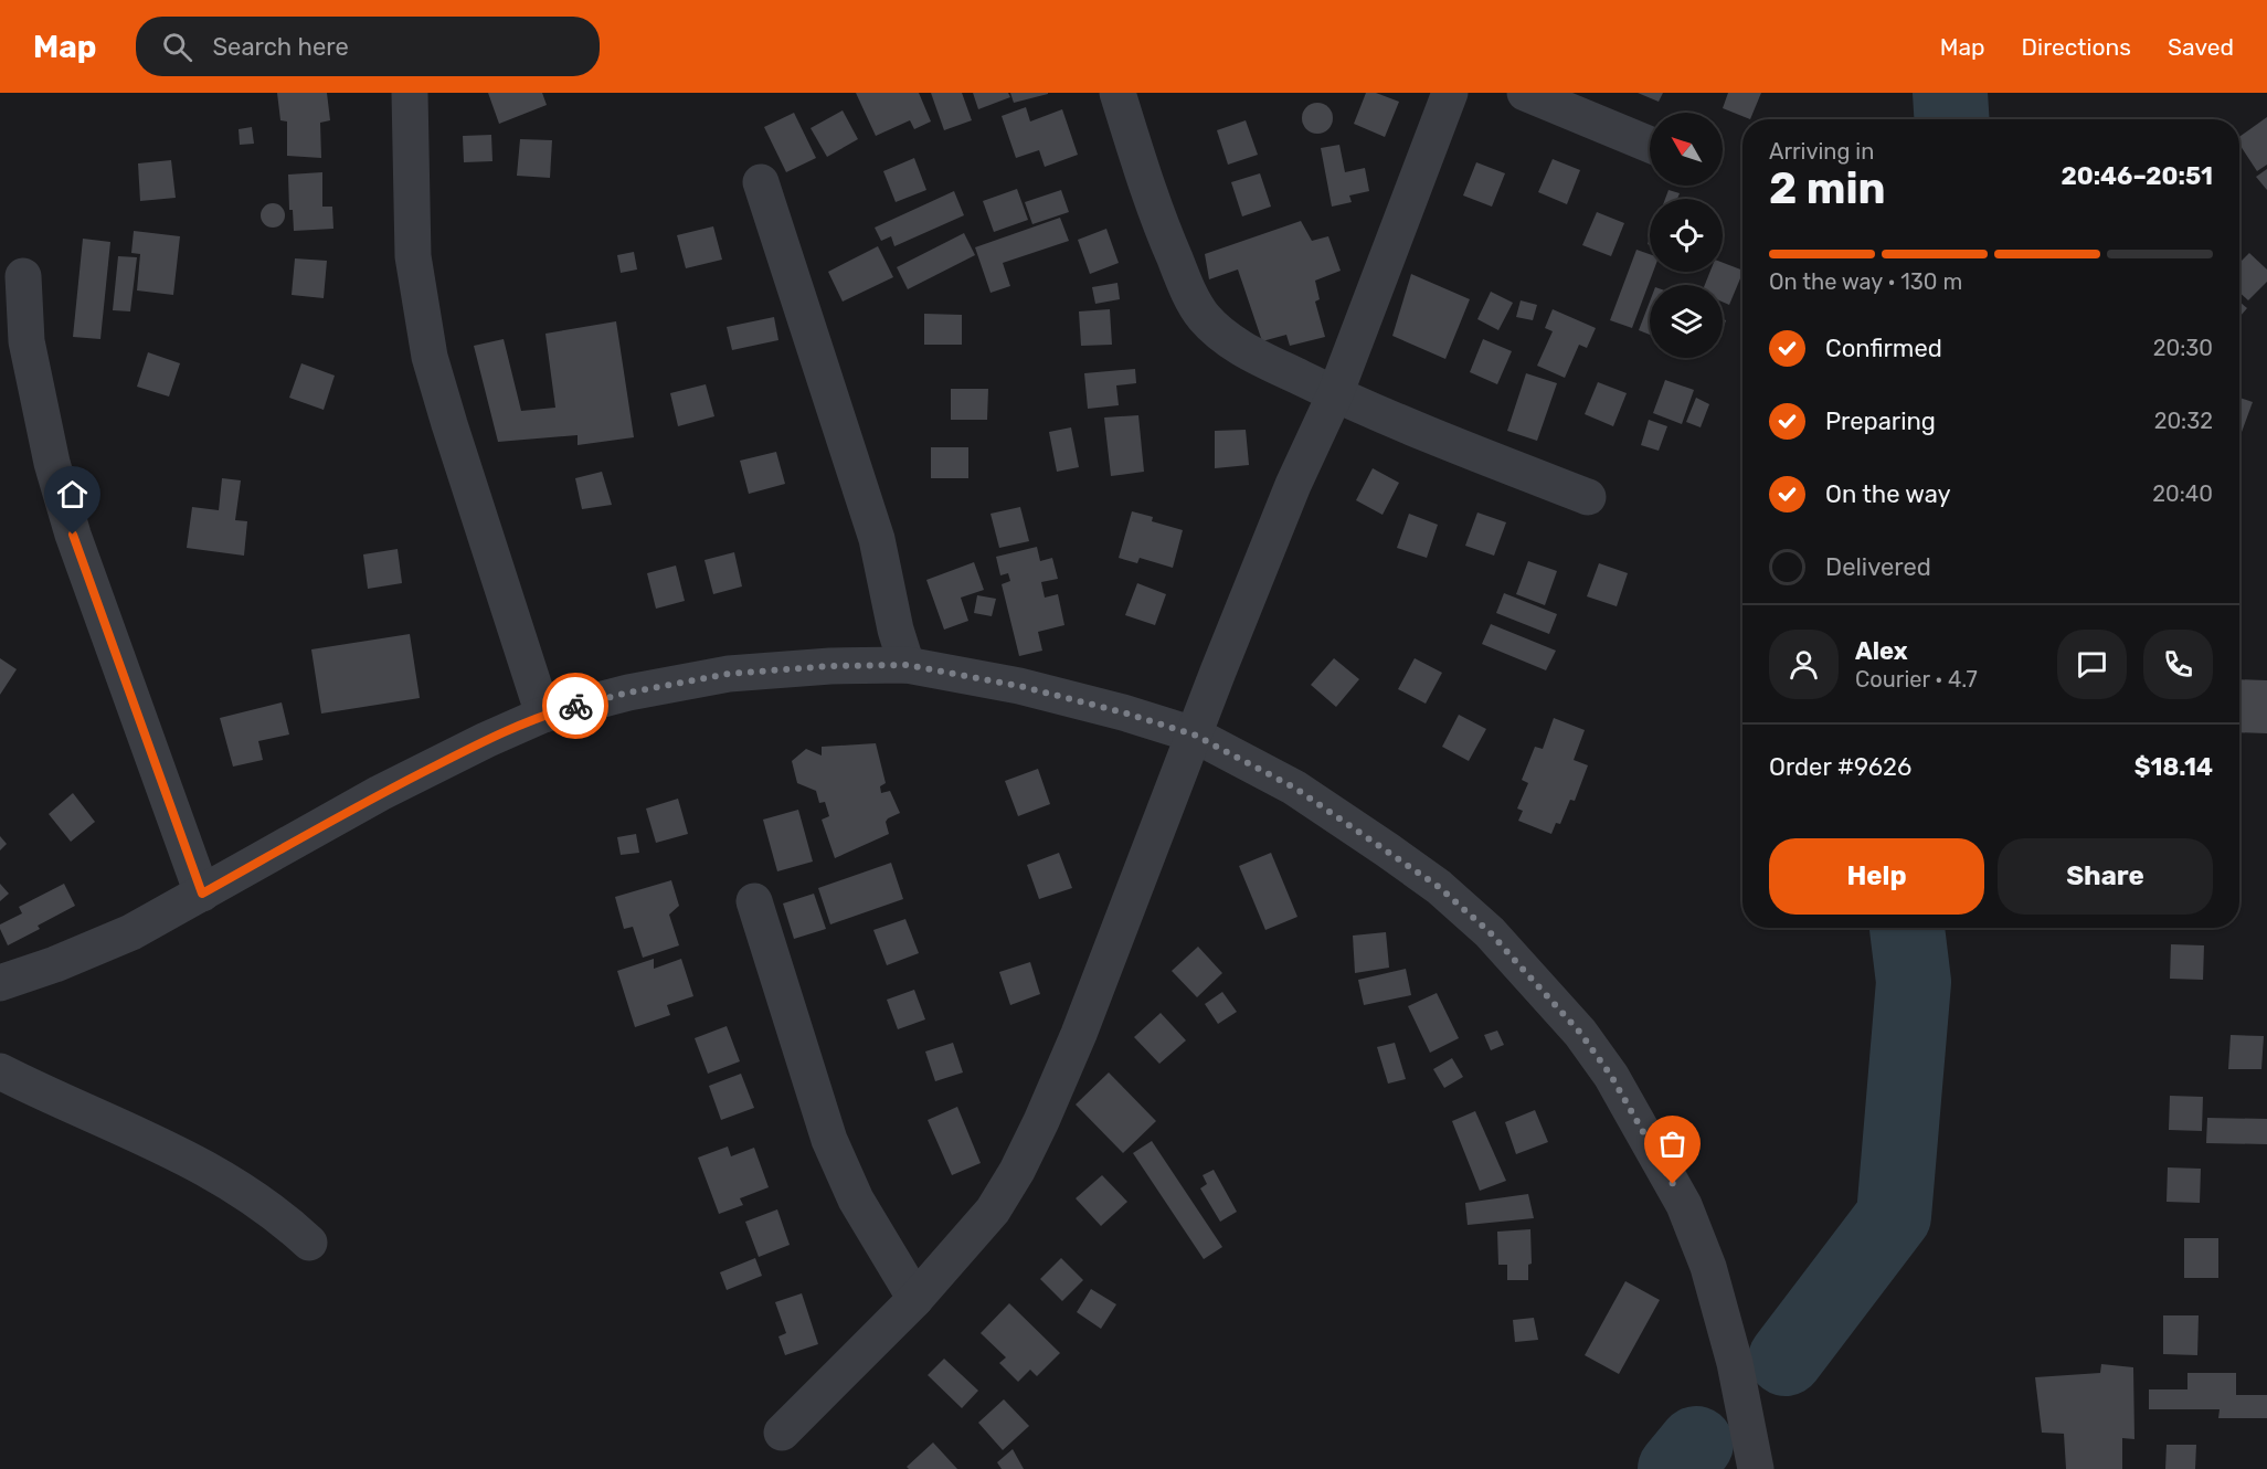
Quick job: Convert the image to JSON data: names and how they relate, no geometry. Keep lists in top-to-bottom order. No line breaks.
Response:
{"north":"top left","page":{"header":"Map","search":"Search here","nav":["Map","Directions","Saved"],"heading":["2 min","Arriving in","20:46–20:51"],"panel":["Alex","Courier · 4.7","Order #9626","$18.14"],"bar":"On the way · 130 m","list":[["Confirmed","20:30"],["Preparing","20:32"],["On the way","20:40"],"Delivered"],"buttons":["Help","Share"]}}
